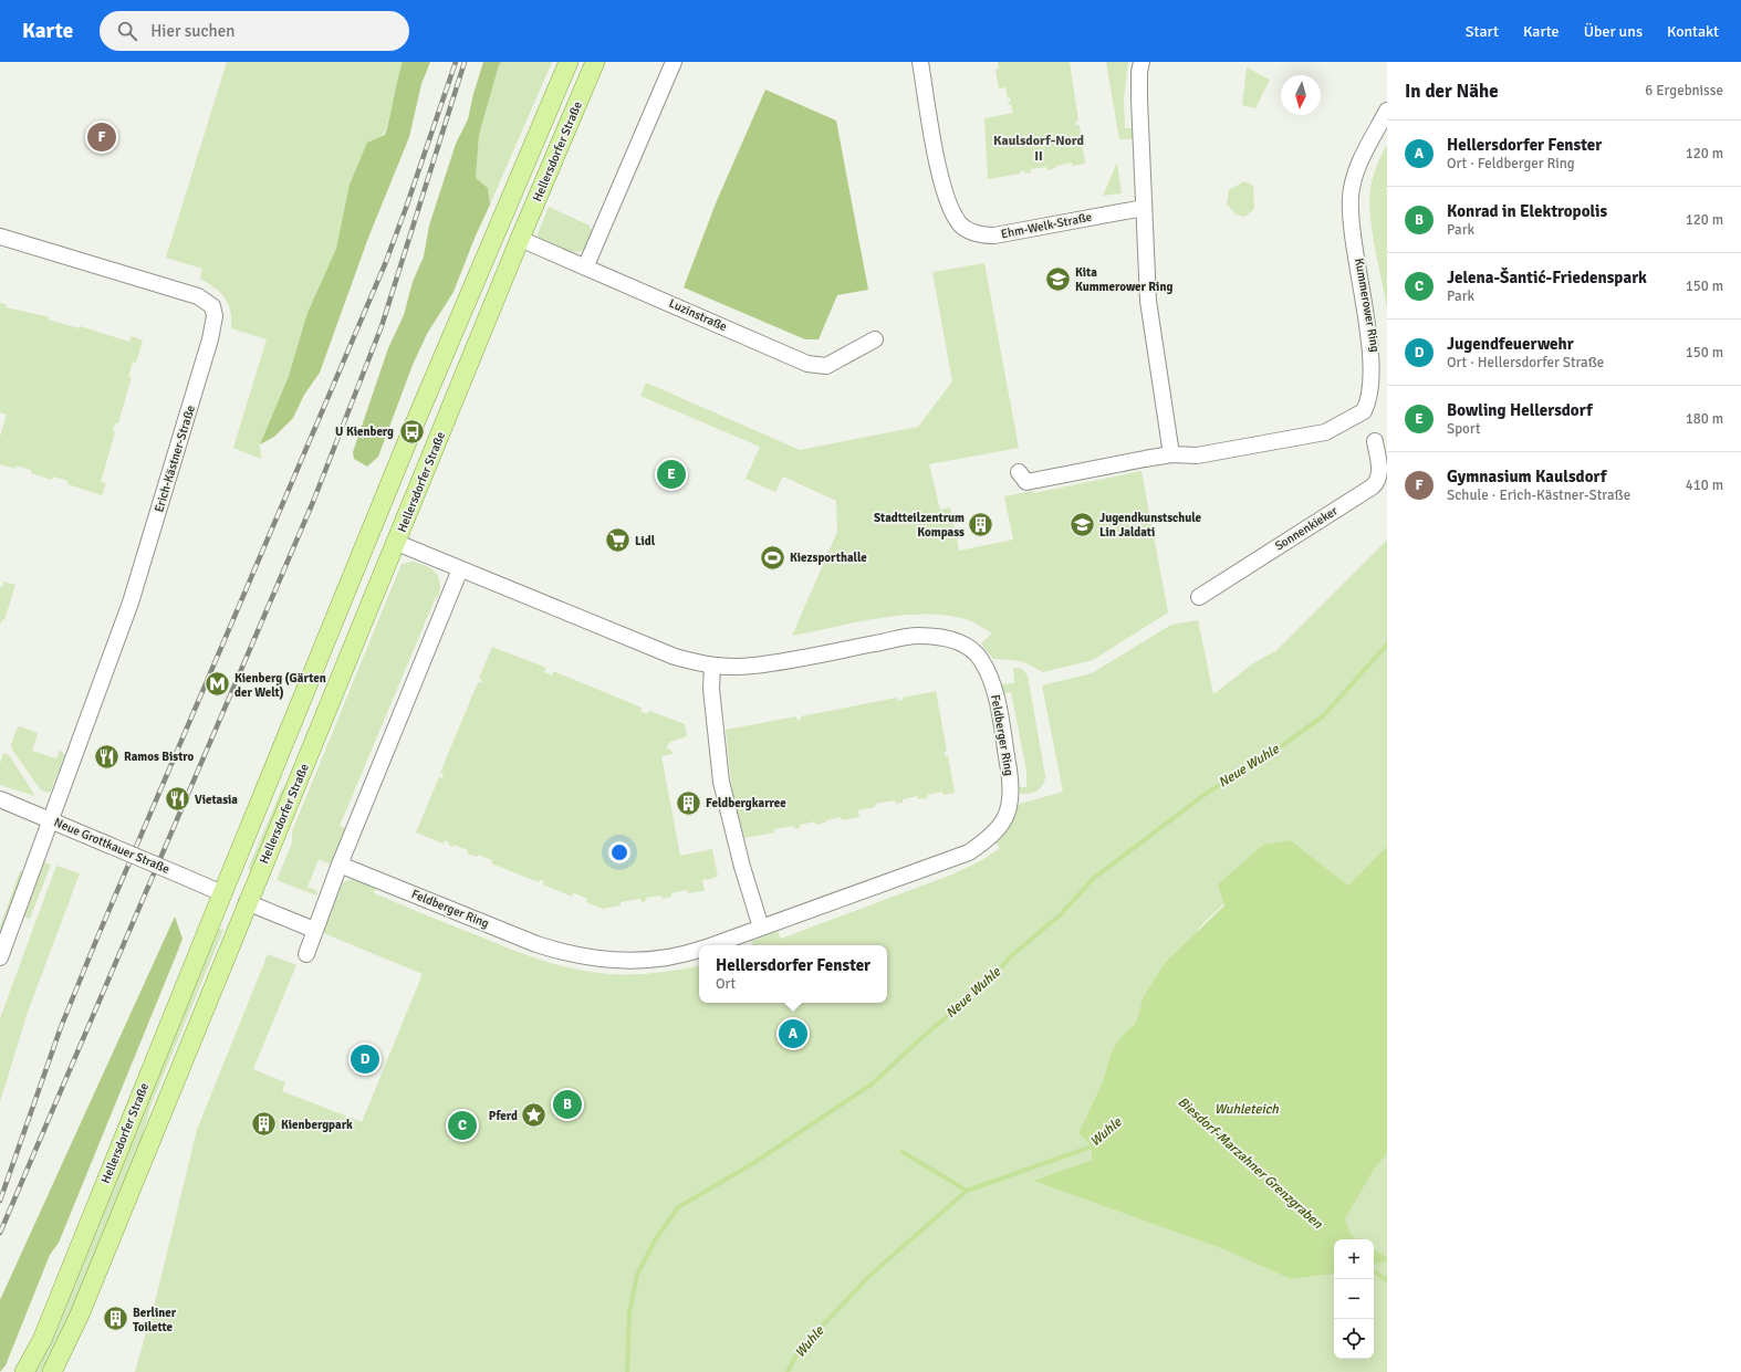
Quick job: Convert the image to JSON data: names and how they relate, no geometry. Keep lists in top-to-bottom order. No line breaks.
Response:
{"streets":{"main road":["Hellersdorfer Straße"],"street":["Ehm-Welk-Straße","Kummerower Ring","Luzinstraße","Erich-Kästner-Straße","Sonnenkieker","Feldberger Ring","Neue Grottkauer Straße"]},"crossings":[["Hellersdorfer Straße","Luzinstraße"],["Hellersdorfer Straße","Feldberger Ring"],["Hellersdorfer Straße","Neue Grottkauer Straße"],["Erich-Kästner-Straße","Neue Grottkauer Straße"]],"districts":["Kaulsdorf-Nord II"],"water":["Neue Wuhle","Wuhleteich","Wuhle","Biesdorf-Marzahner Grenzgraben"],"places":{"school or university":["Kita Kummerower Ring","Jugendkunstschule Lin Jaldati"],"bus stop":["U Kienberg"],"building":["Stadtteilzentrum Kompass","Feldbergkarree","Kienbergpark","Berliner Toilette"],"supermarket":["Lidl"],"sports":["Kiezsporthalle"],"metro station":["Kienberg (Gärten der Welt)"],"restaurant":["Ramos Bistro","Vietasia"],"place":["Pferd"]},"north":"bottom","page":{"header":"Karte","search":"Hier suchen","nav":["Start","Karte","Über uns","Kontakt"],"heading":["In der Nähe","6 Ergebnisse"],"list":[{"mark":"A","name":"Hellersdorfer Fenster","note":"Ort · Feldberger Ring","value":"120 m"},{"mark":"B","name":"Konrad in Elektropolis","note":"Park","value":"120 m"},{"mark":"C","name":"Jelena-Šantić-Friedenspark","note":"Park","value":"150 m"},{"mark":"D","name":"Jugendfeuerwehr","note":"Ort · Hellersdorfer Straße","value":"150 m"},{"mark":"E","name":"Bowling Hellersdorf","note":"Sport","value":"180 m"},{"mark":"F","name":"Gymnasium Kaulsdorf","note":"Schule · Erich-Kästner-Straße","value":"410 m"}],"pins":["F","E","A","D","B","C"],"popup":["Hellersdorfer Fenster","Ort"],"map_buttons":["+","−"]}}
